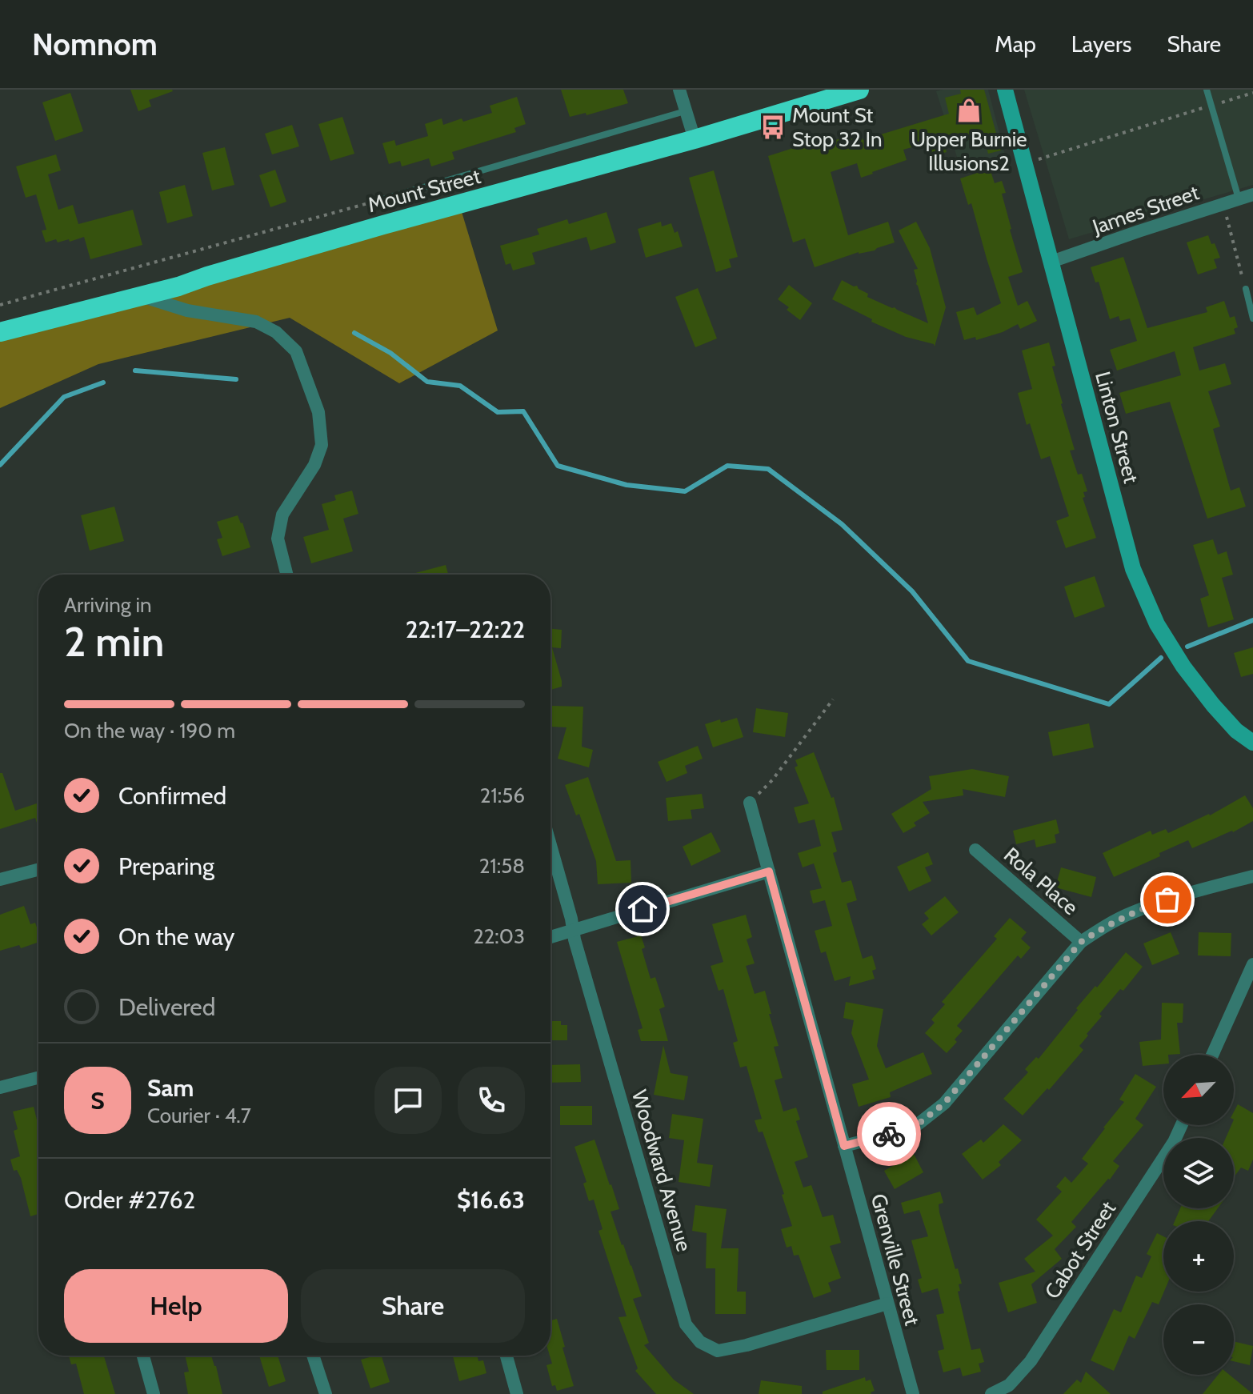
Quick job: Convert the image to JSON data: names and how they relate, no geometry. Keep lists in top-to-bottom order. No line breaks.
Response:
{"streets":{"highway":["Mount Street"],"street":["James Street","Linton Street","Rola Place","Woodward Avenue","Cabot Street","Grenville Street"]},"crossings":[["James Street","Linton Street"],["Woodward Avenue","Grenville Street"]],"places":{"shop":["Upper Burnie Illusions2"],"bus stop":["Mount St Stop 32 In"]},"north":"bottom left","page":{"header":"Nomnom","nav":["Map","Layers","Share"],"heading":["2 min","Arriving in","22:17–22:22"],"panel":["Sam","Courier · 4.7","Order #2762","$16.63"],"bar":"On the way · 190 m","list":[["Confirmed","21:56"],["Preparing","21:58"],["On the way","22:03"],"Delivered"],"map_buttons":["+","−"],"round":"S","buttons":["Help","Share"]}}
